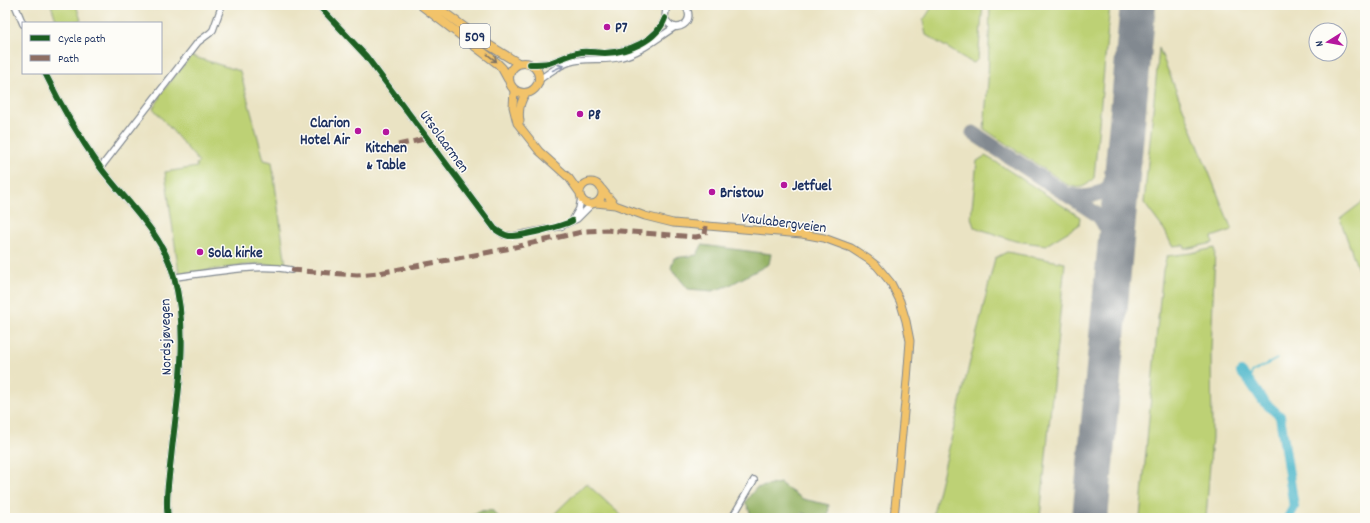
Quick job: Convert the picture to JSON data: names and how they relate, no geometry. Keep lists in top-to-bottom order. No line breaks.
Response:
{"streets":{"highway":["509"],"main road":["Vaulabergveien"],"street":["Utsolaarmen","Nordsjøvegen"]},"crossings":[["Utsolaarmen","Vaulabergveien"]],"places":["P7","P8","Clarion Hotel Air","Kitchen & Table","Jetfuel","Bristow","Sola kirke"],"legend":["Cycle path","Path"],"north":"left"}
